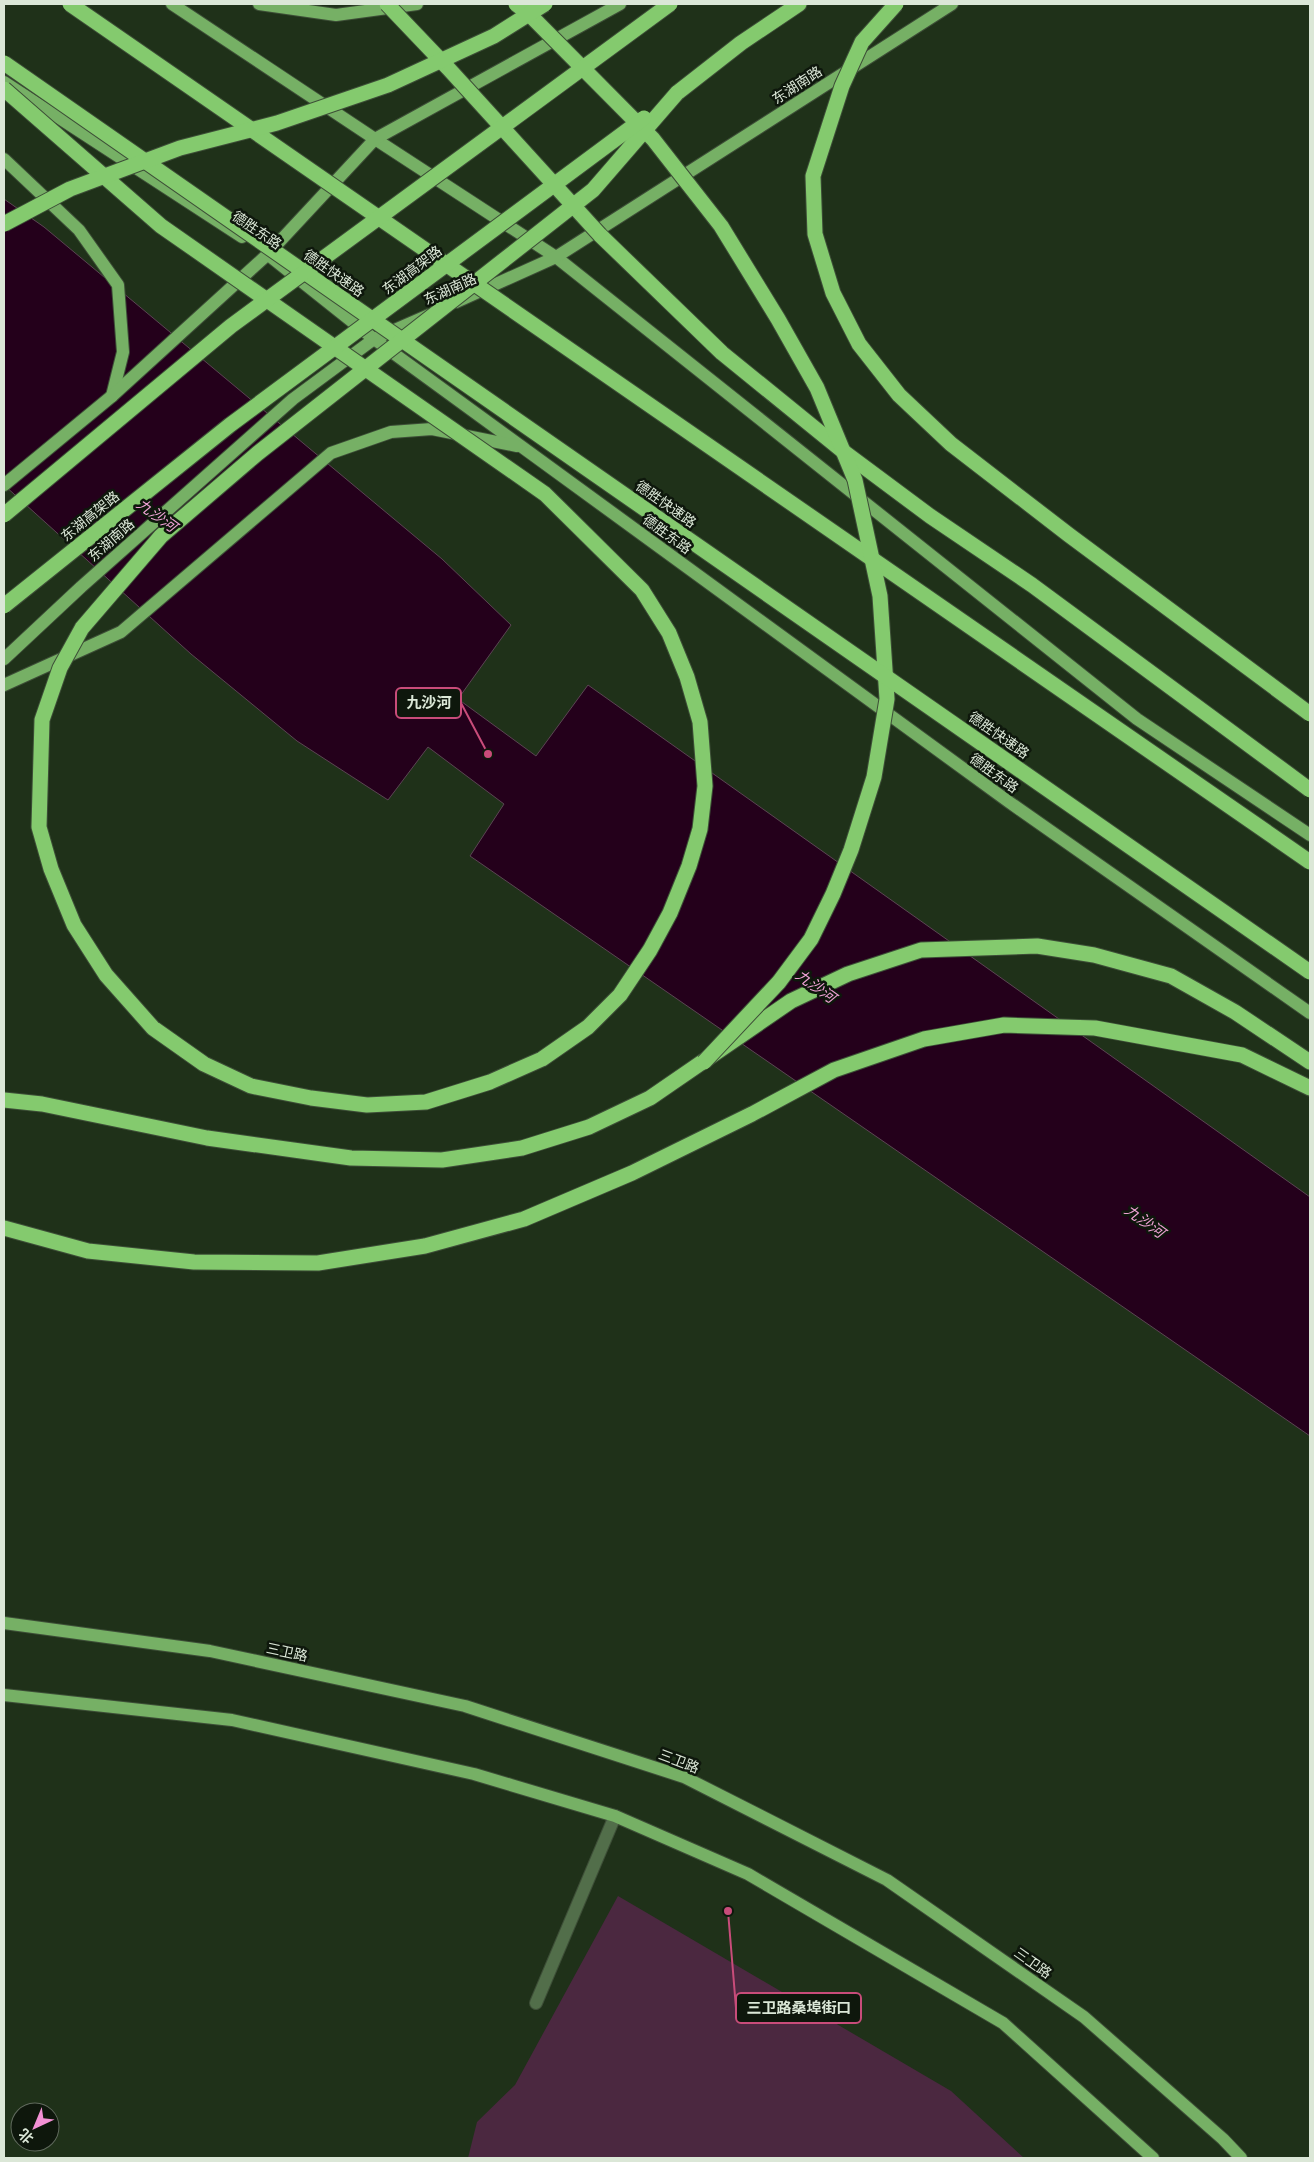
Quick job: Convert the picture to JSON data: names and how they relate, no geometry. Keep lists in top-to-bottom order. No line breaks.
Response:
{"streets":{"highway":["东湖高架路","德胜快速路"],"main road":["东湖南路","德胜东路","三卫路"]},"crossings":[["东湖南路","德胜东路"]],"water":["九沙河"],"places":["九沙河","三卫路桑埠街口"],"north":"bottom left"}
